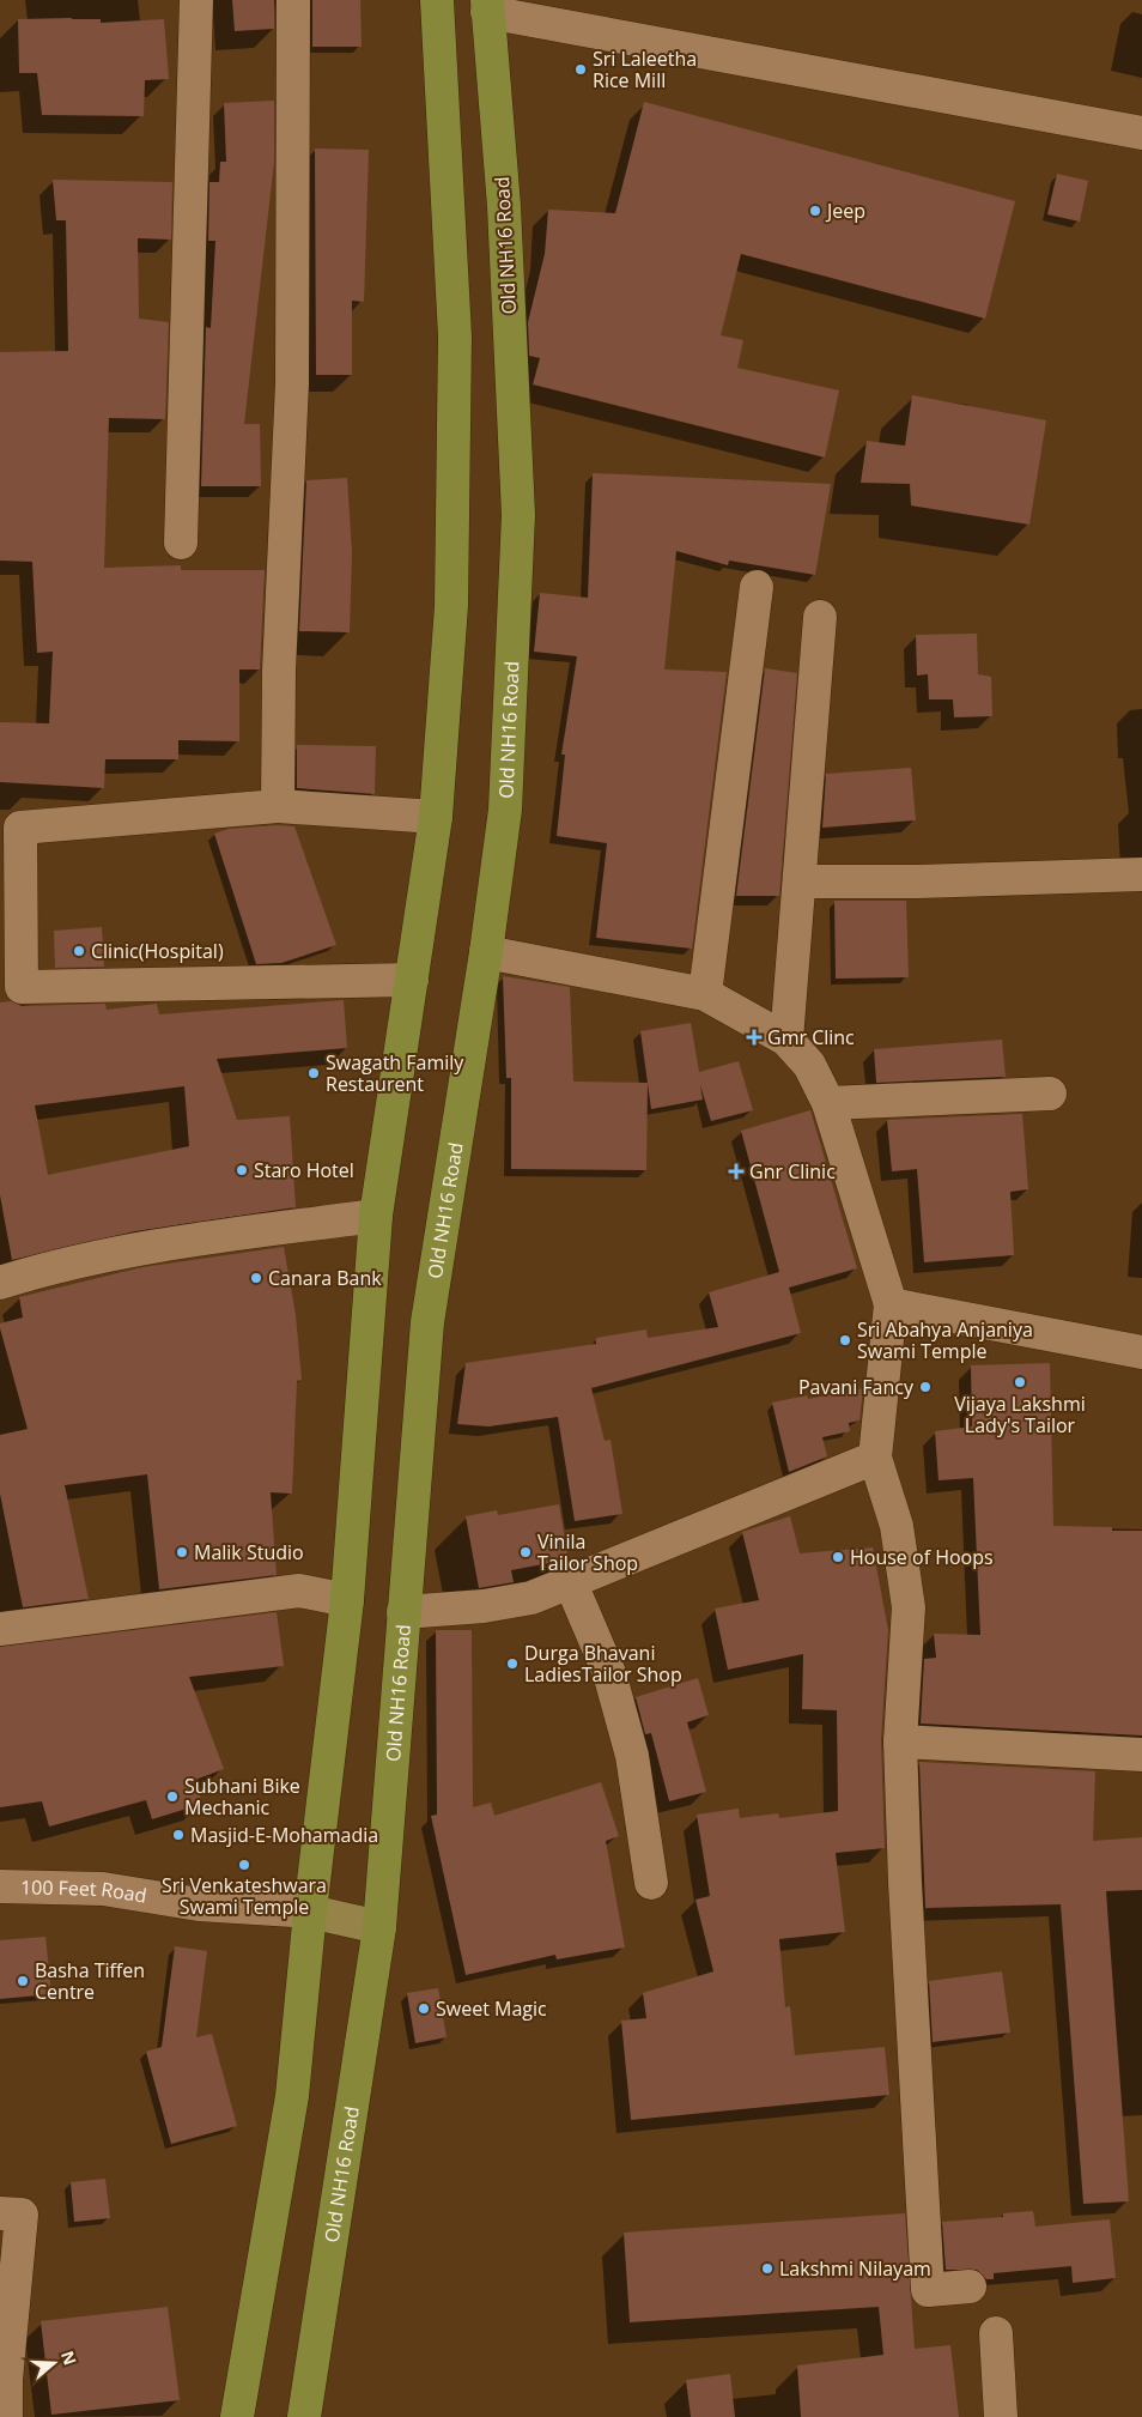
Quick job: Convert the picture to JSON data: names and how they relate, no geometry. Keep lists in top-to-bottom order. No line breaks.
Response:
{"streets":{"main road":["Old NH16 Road"],"street":["100 Feet Road"]},"places":{"other":["Sri Laleetha Rice Mill","Jeep","Clinic(Hospital)","Swagath Family Restaurent","Staro Hotel","Canara Bank","Sri Abahya Anjaniya Swami Temple","Vijaya Lakshmi Lady's Tailor","Pavani Fancy","Malik Studio","Vinila Tailor Shop","House of Hoops","Durga Bhavani LadiesTailor Shop","Subhani Bike Mechanic","Masjid-E-Mohamadia","Sri Venkateshwara Swami Temple","Basha Tiffen Centre","Sweet Magic","Lakshmi Nilayam"],"health":["Gmr Clinc","Gnr Clinic"]},"north":"right"}
